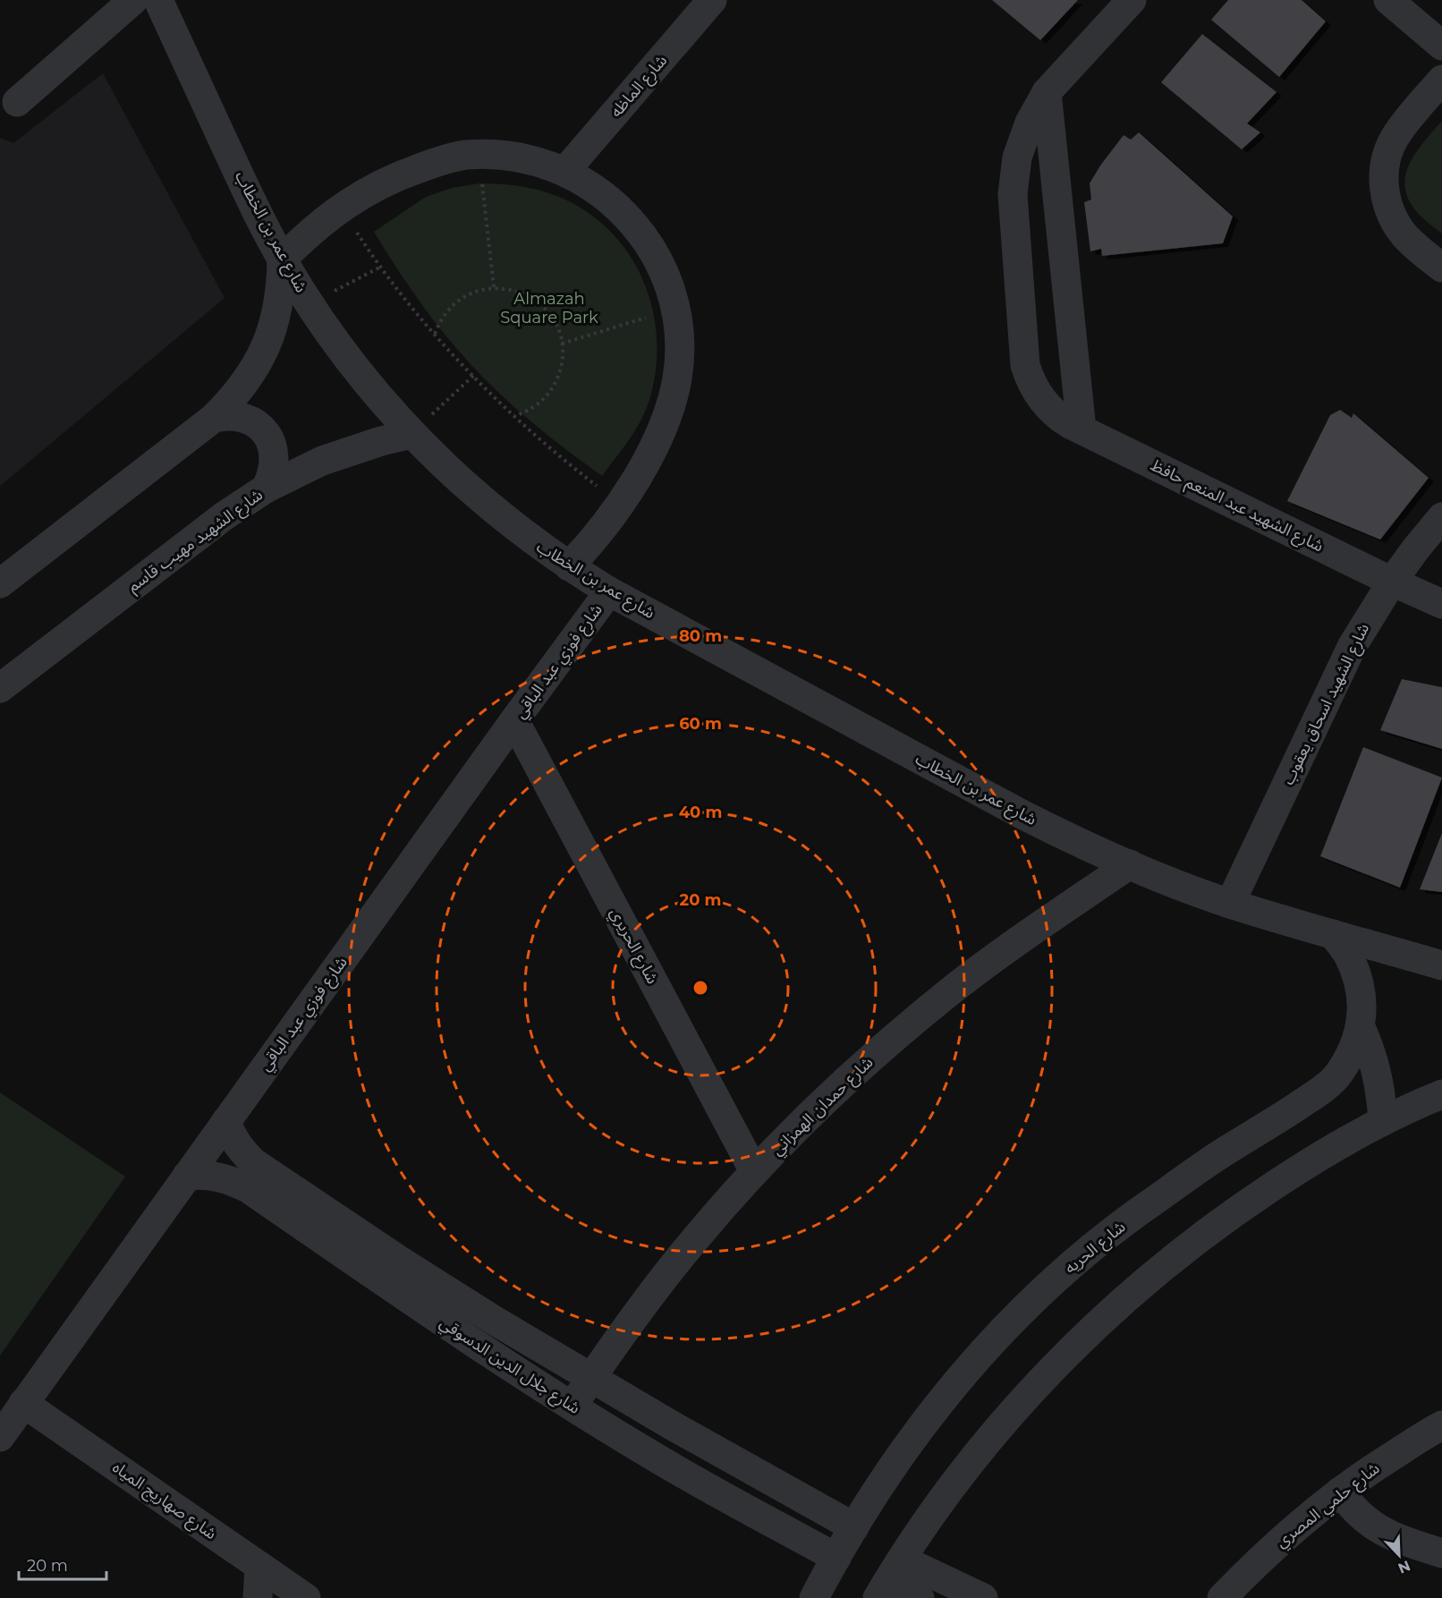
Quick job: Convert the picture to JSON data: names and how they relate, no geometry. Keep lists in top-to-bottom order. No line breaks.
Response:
{"streets":{"street":["شارع الماظه","شارع عمر بن الخطاب","شارع الشهيد عبد المنعم حافظ","شارع الشهيد مهيب قاسم","شارع فوزي عبد الباقي","شارع الشهيد اسحاق يعقوب","شارع الحريري","شارع حمدان الهمزاني","شارع الحريه","شارع جلال الدين الدسوقي","شارع صهاريج المياه","شارع حلمي المصري"]},"crossings":[["شارع عمر بن الخطاب","شارع الشهيد مهيب قاسم"],["شارع عمر بن الخطاب","شارع فوزي عبد الباقي"],["شارع عمر بن الخطاب","شارع الشهيد اسحاق يعقوب"],["شارع عمر بن الخطاب","شارع حمدان الهمزاني"],["شارع عمر بن الخطاب","شارع الحريه"],["شارع الشهيد عبد المنعم حافظ","شارع الشهيد اسحاق يعقوب"],["شارع فوزي عبد الباقي","شارع الحريري"],["شارع فوزي عبد الباقي","شارع جلال الدين الدسوقي"],["شارع فوزي عبد الباقي","شارع صهاريج المياه"],["شارع الحريري","شارع حمدان الهمزاني"],["شارع حمدان الهمزاني","شارع جلال الدين الدسوقي"],["شارع الحريه","شارع جلال الدين الدسوقي"]],"parks":["Almazah Square Park"],"scale_bar":"20 m","north":"bottom right","rings":["80 m","60 m","40 m","20 m"]}
